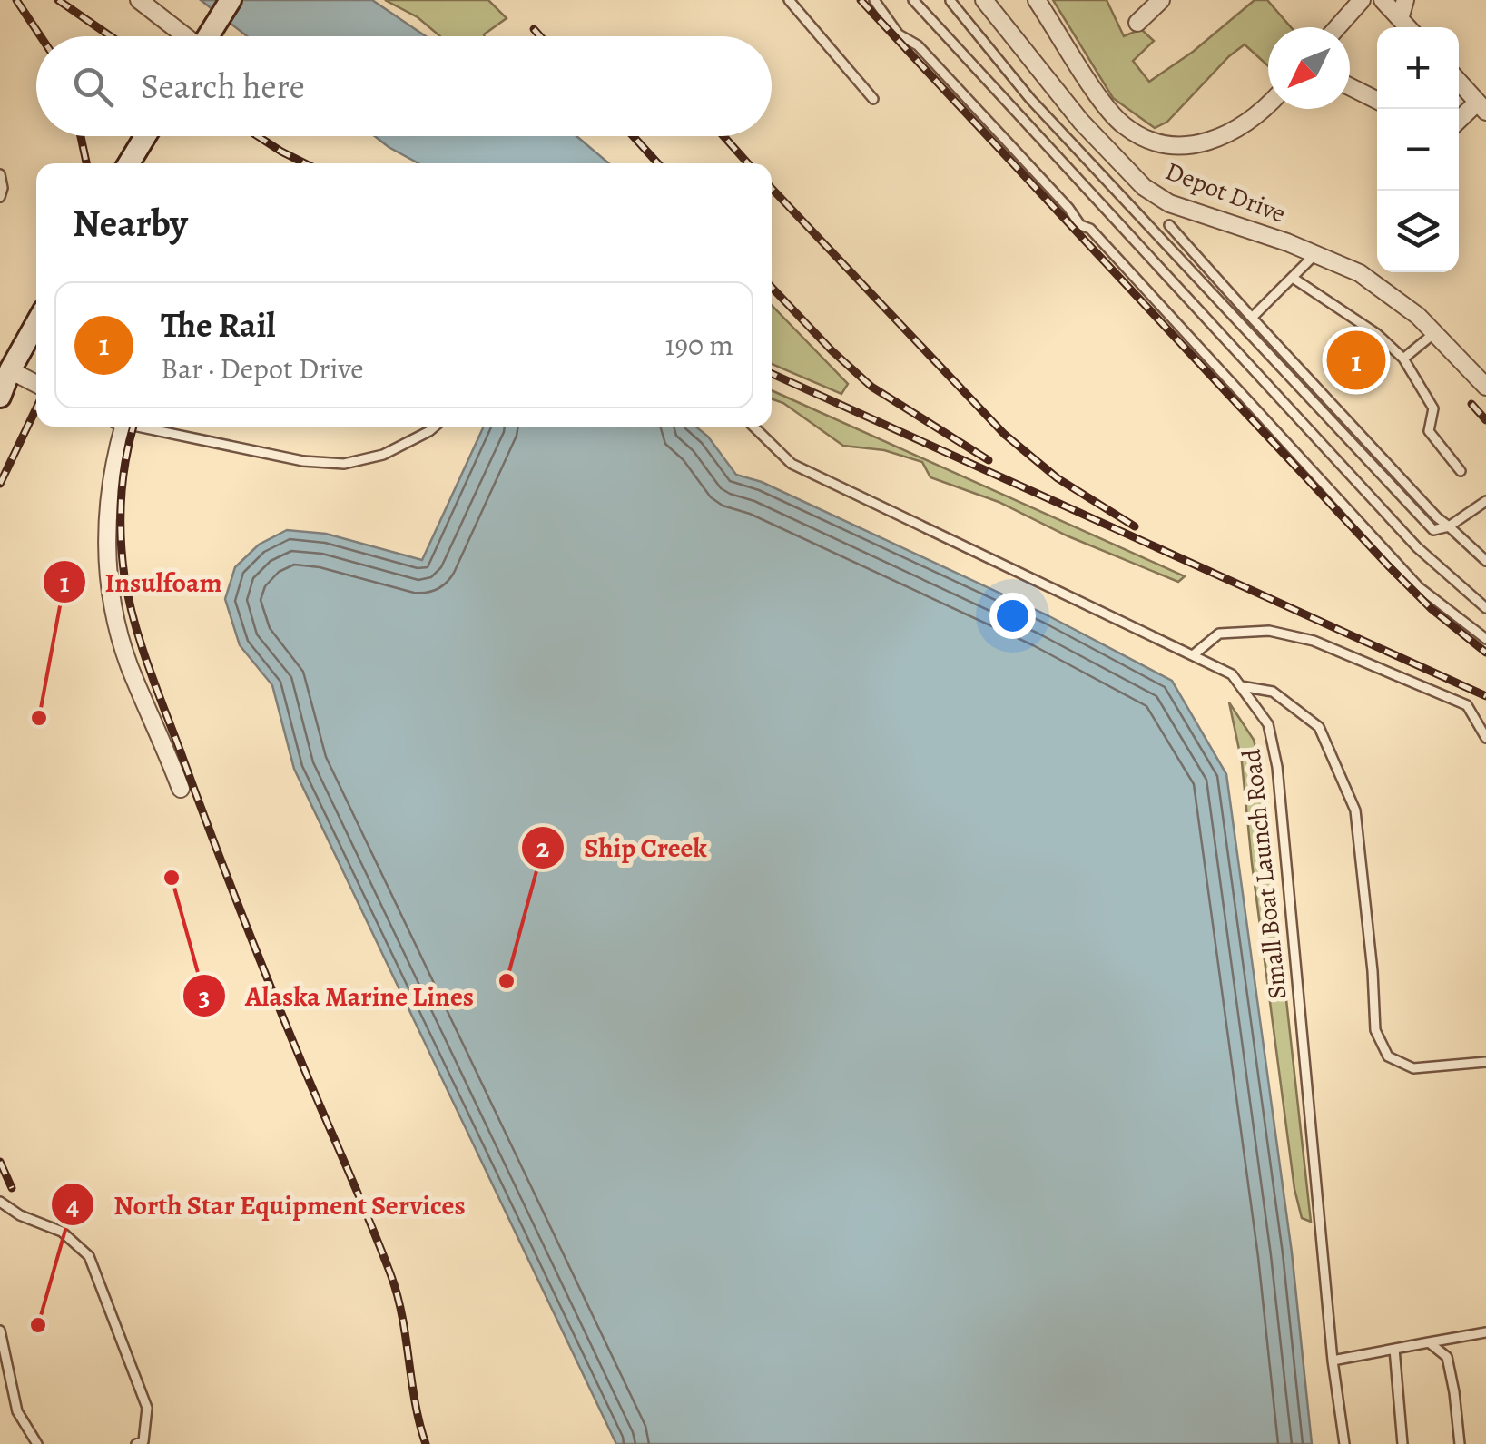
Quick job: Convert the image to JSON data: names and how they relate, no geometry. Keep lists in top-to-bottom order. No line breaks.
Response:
{"streets":{"street":["Depot Drive"],"lane":["Small Boat Launch Road"]},"places":["Insulfoam","Alaska Marine Lines","Ship Creek","North Star Equipment Services"],"north":"bottom left","page":{"map_buttons":["+","−"],"search":"Search here","heading":"Nearby","list":[{"mark":"1","name":"The Rail","note":"Bar · Depot Drive","value":"190 m"}],"pins":"1"}}
